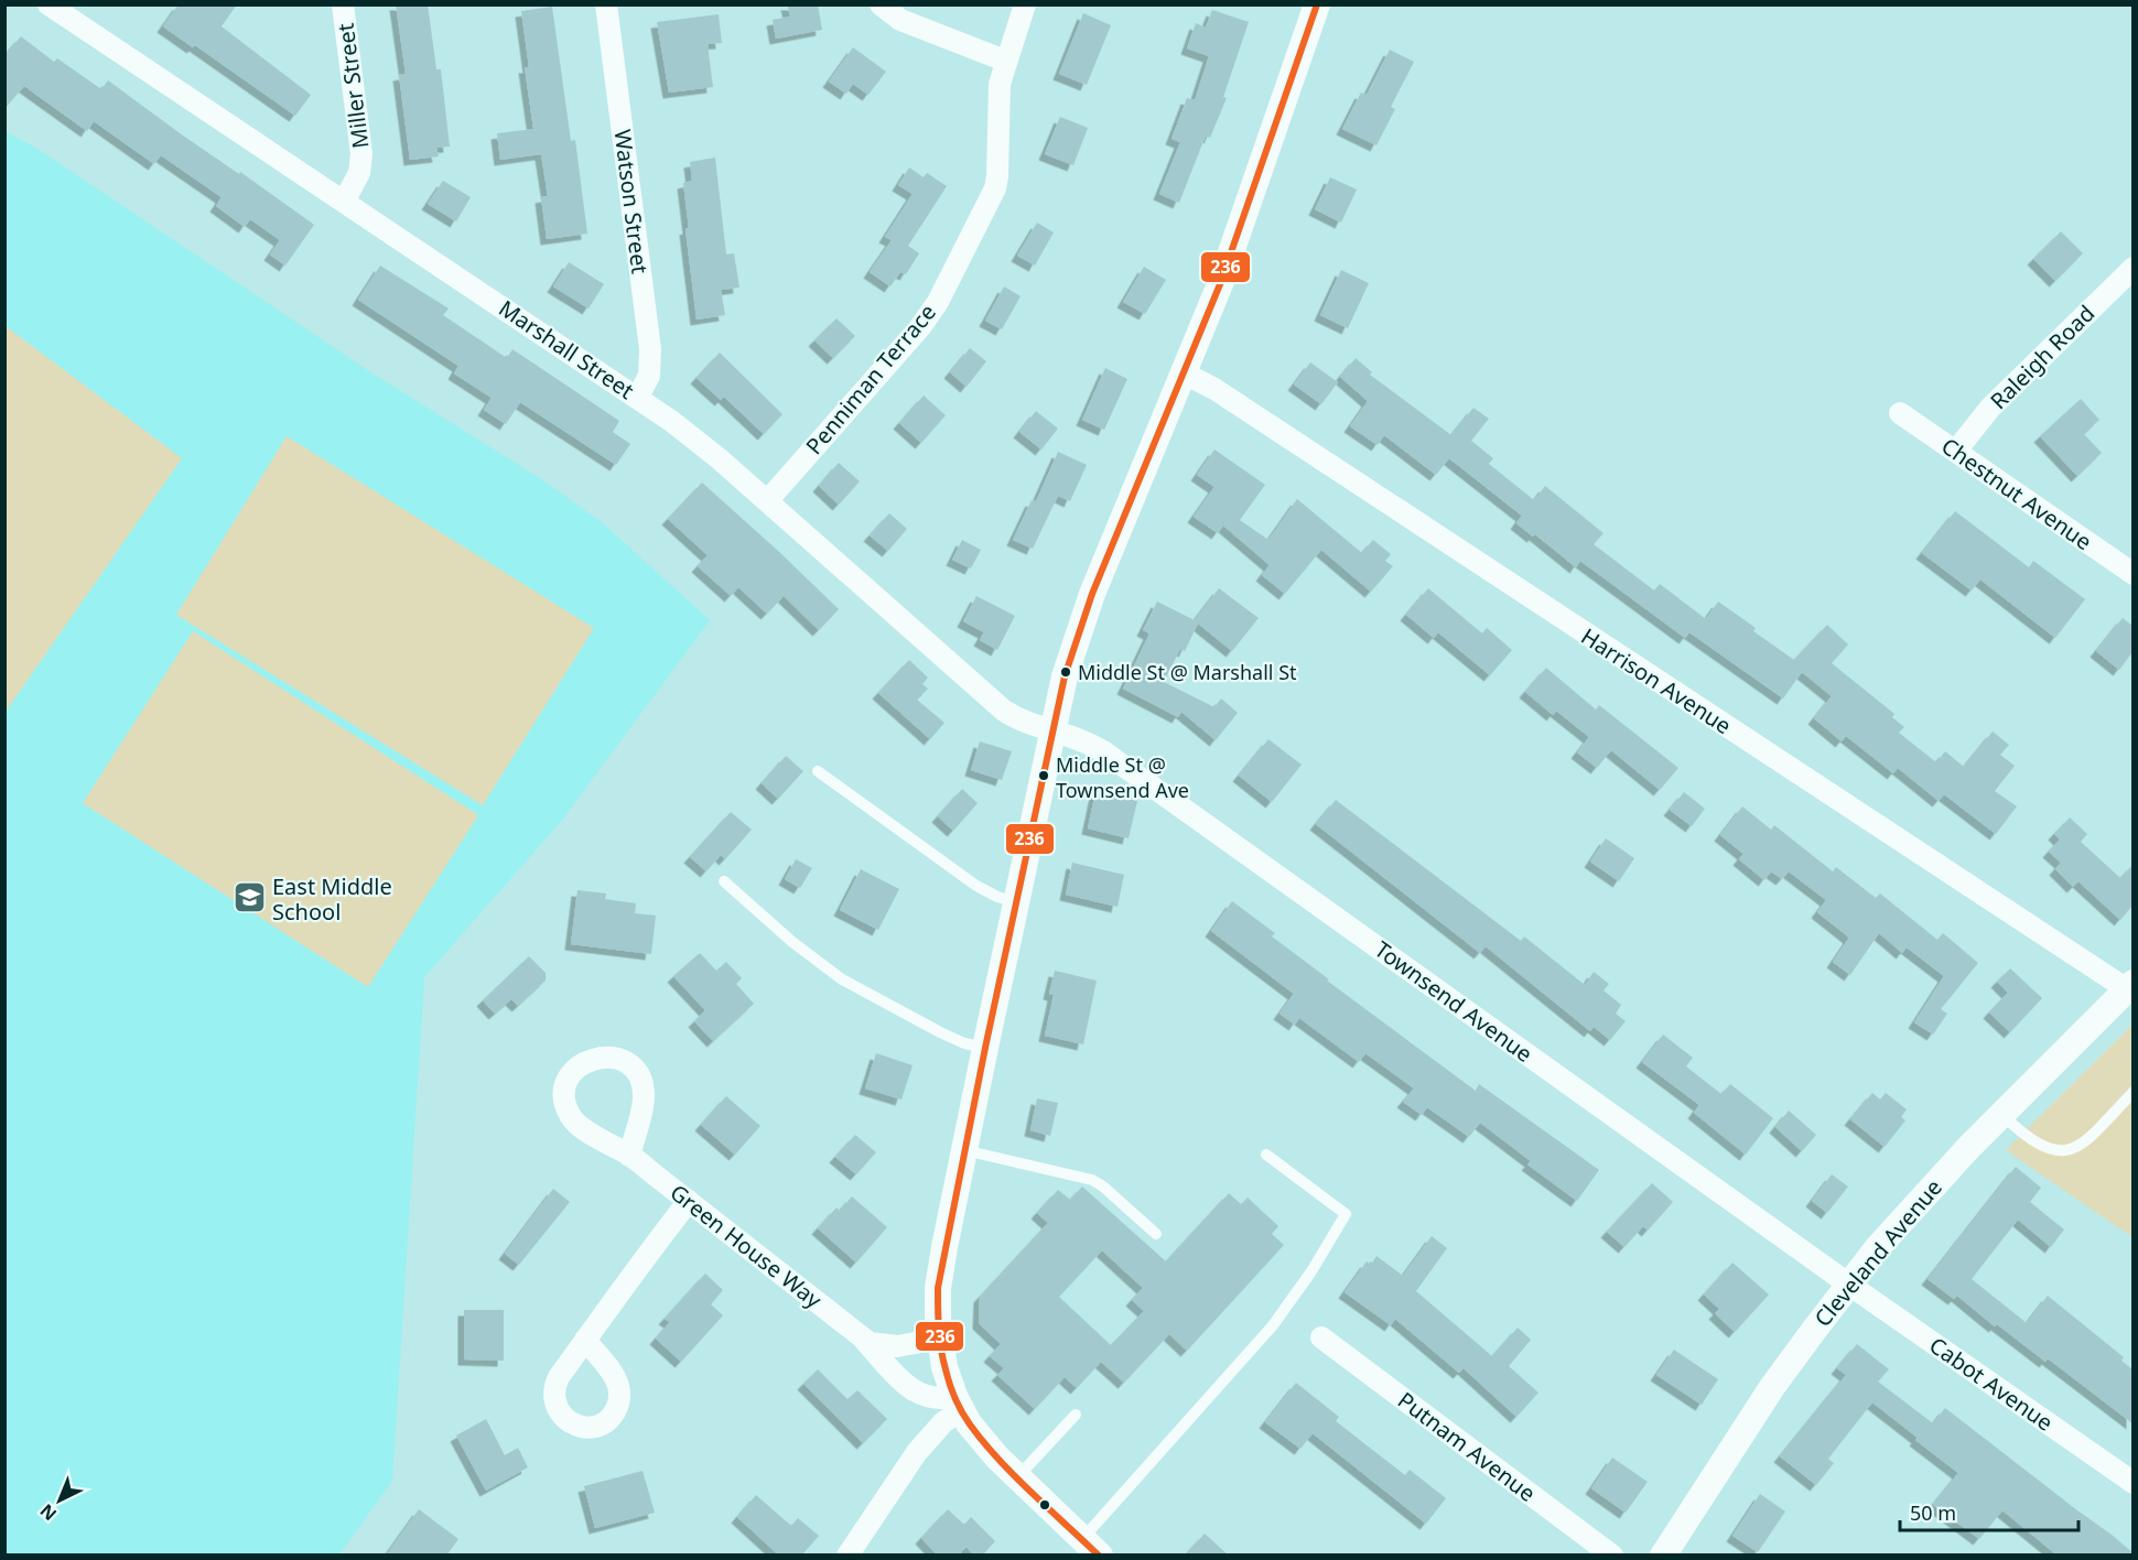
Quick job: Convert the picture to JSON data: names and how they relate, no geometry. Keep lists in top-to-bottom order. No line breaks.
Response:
{"streets":{"street":["Miller Street","Watson Street","Marshall Street","Raleigh Road","Penniman Terrace","Chestnut Avenue","Harrison Avenue","Townsend Avenue","Green House Way","Cleveland Avenue","Cabot Avenue","Putnam Avenue"]},"crossings":[["Miller Street","Marshall Street"],["Watson Street","Marshall Street"],["Marshall Street","Penniman Terrace"],["Marshall Street","Townsend Avenue"],["Raleigh Road","Chestnut Avenue"],["Harrison Avenue","Cleveland Avenue"],["Townsend Avenue","Cleveland Avenue"],["Townsend Avenue","Cabot Avenue"],["Cleveland Avenue","Cabot Avenue"]],"places":{"other":["Middle St @ Marshall St","Middle St @ Townsend Ave"],"school or university":["East Middle School"]},"lines":["transit line 236"],"scale_bar":"50 m","north":"bottom left"}
